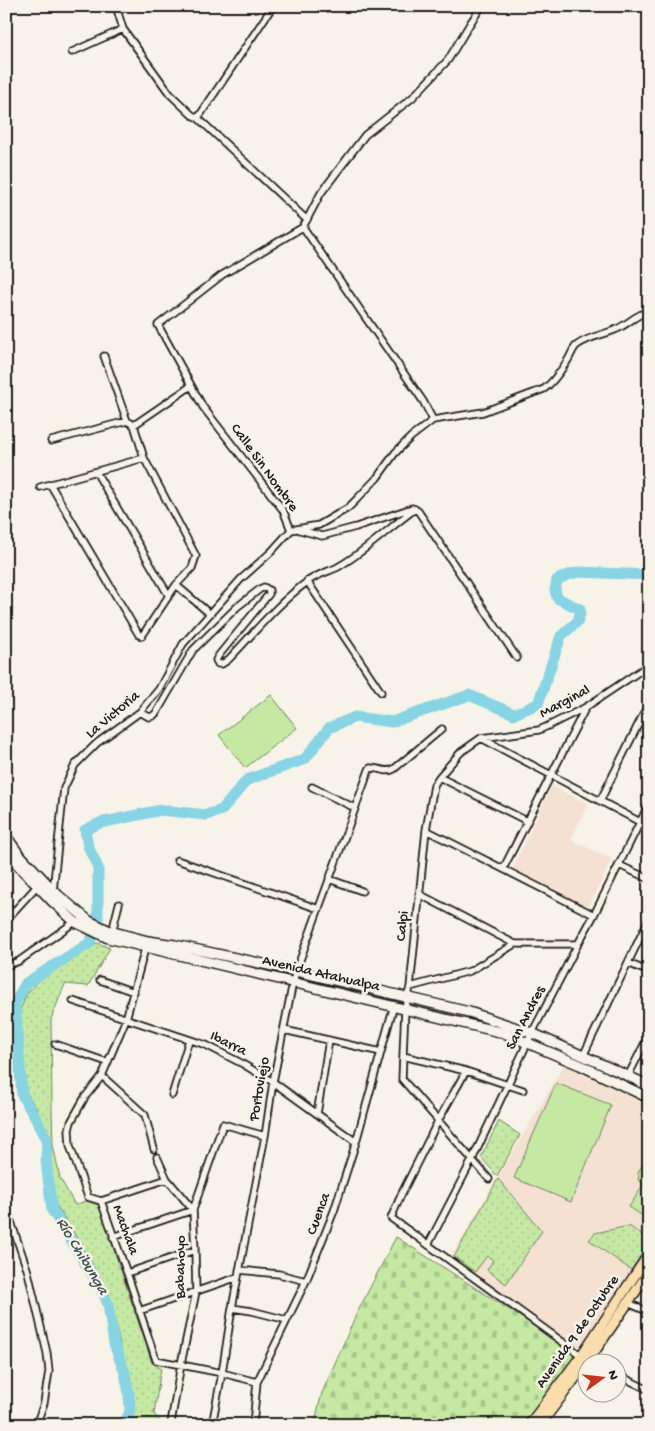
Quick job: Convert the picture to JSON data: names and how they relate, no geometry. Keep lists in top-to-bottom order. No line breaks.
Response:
{"streets":{"main road":["Avenida Atahualpa","Avenida 9 de Octubre"],"street":["Calle Sin Nombre","Marginal","La Victoria","Calpi","San Andres","Ibarra","Portoviejo","Cuenca","Machala","Babahoyo"]},"crossings":[["Calle Sin Nombre","La Victoria"],["Marginal","Calpi"],["La Victoria","Avenida Atahualpa"],["Calpi","Avenida Atahualpa"],["Avenida Atahualpa","San Andres"],["Avenida Atahualpa","Portoviejo"],["Avenida Atahualpa","Cuenca"],["Avenida Atahualpa","Machala"],["Ibarra","Portoviejo"],["Ibarra","Cuenca"],["Ibarra","Machala"],["Portoviejo","Machala"],["Cuenca","Machala"],["Machala","Babahoyo"]],"water":["Río Chibunga"],"north":"right"}
